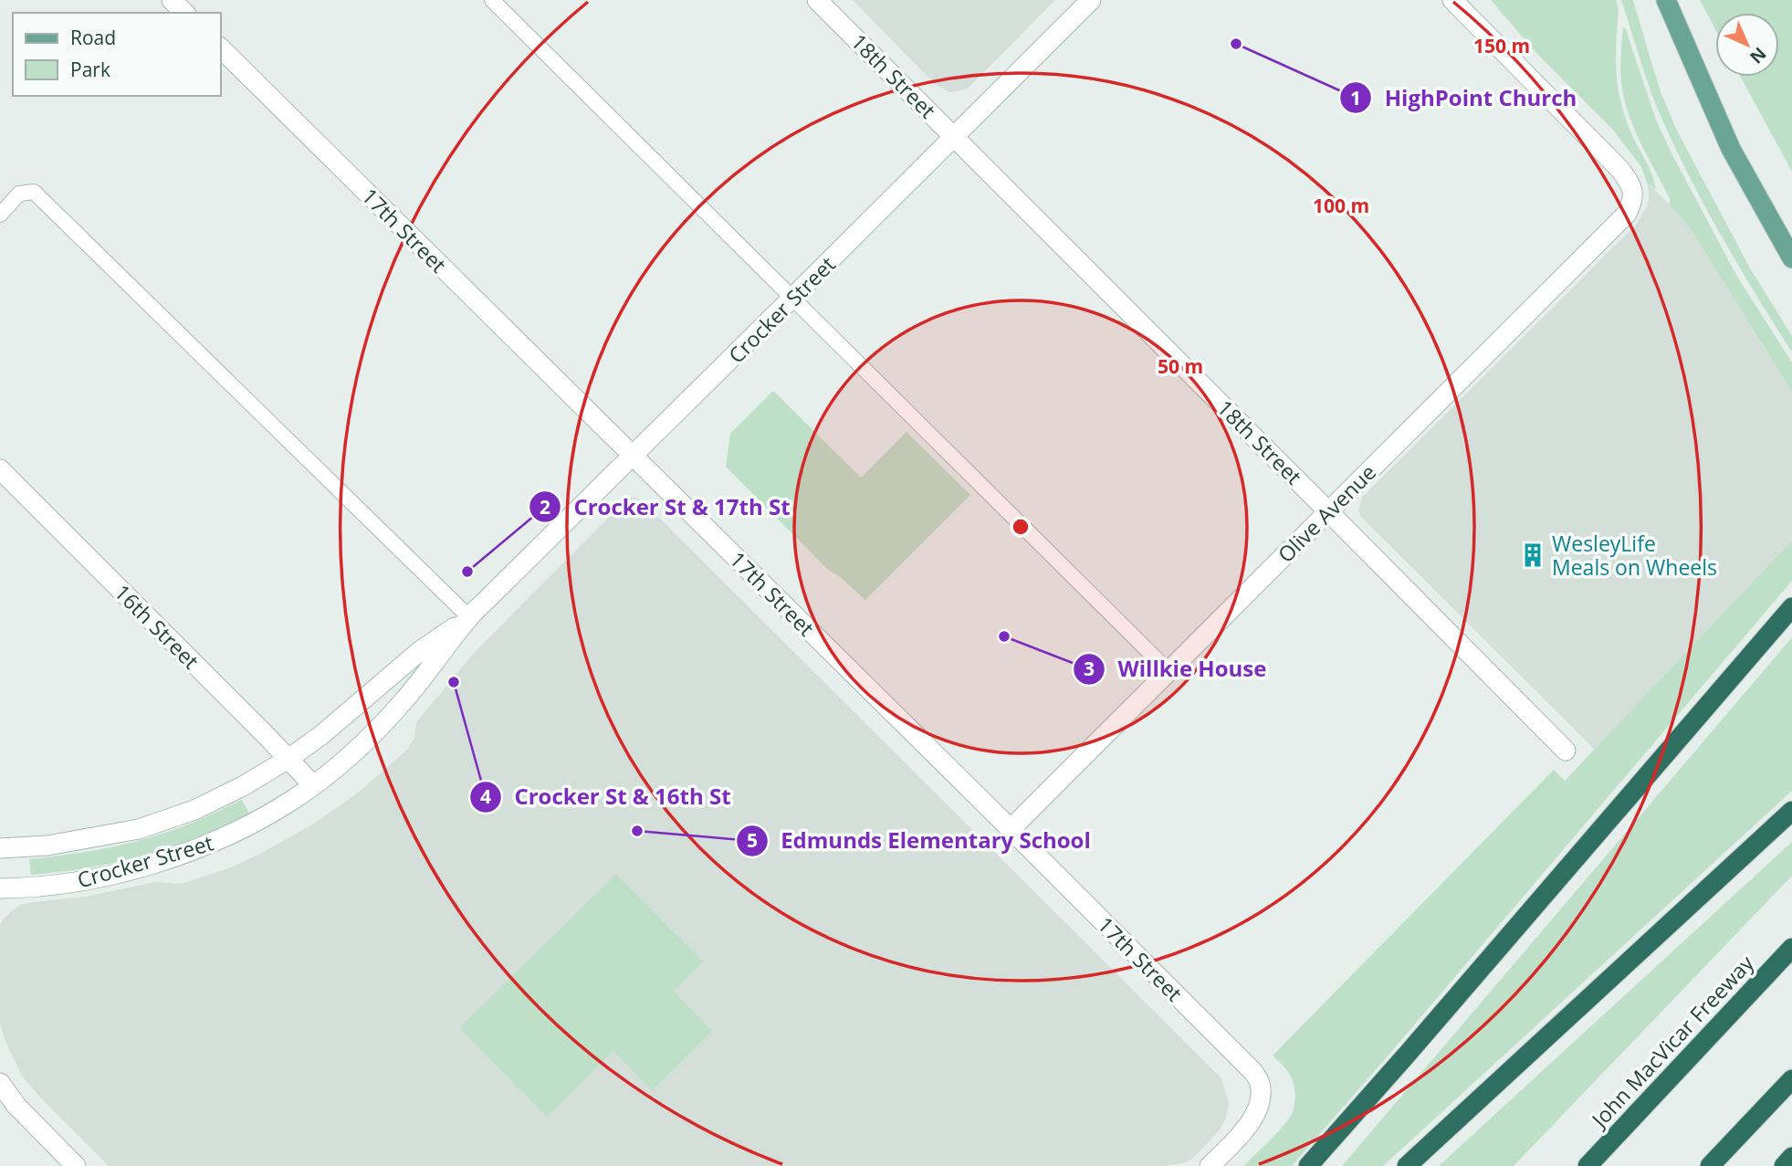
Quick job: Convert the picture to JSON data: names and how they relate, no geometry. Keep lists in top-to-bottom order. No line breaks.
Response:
{"streets":{"highway":["John MacVicar Freeway"],"street":["18th Street","17th Street","Crocker Street","Olive Avenue","16th Street"]},"crossings":[["18th Street","Crocker Street"],["18th Street","Olive Avenue"],["17th Street","Crocker Street"],["17th Street","Olive Avenue"],["Crocker Street","16th Street"]],"places":{"other":["HighPoint Church","Crocker St & 17th St","Willkie House","Crocker St & 16th St","Edmunds Elementary School"],"building":["WesleyLife Meals on Wheels"]},"legend":["Road","Park"],"north":"bottom right","rings":["150 m","100 m","50 m"]}
